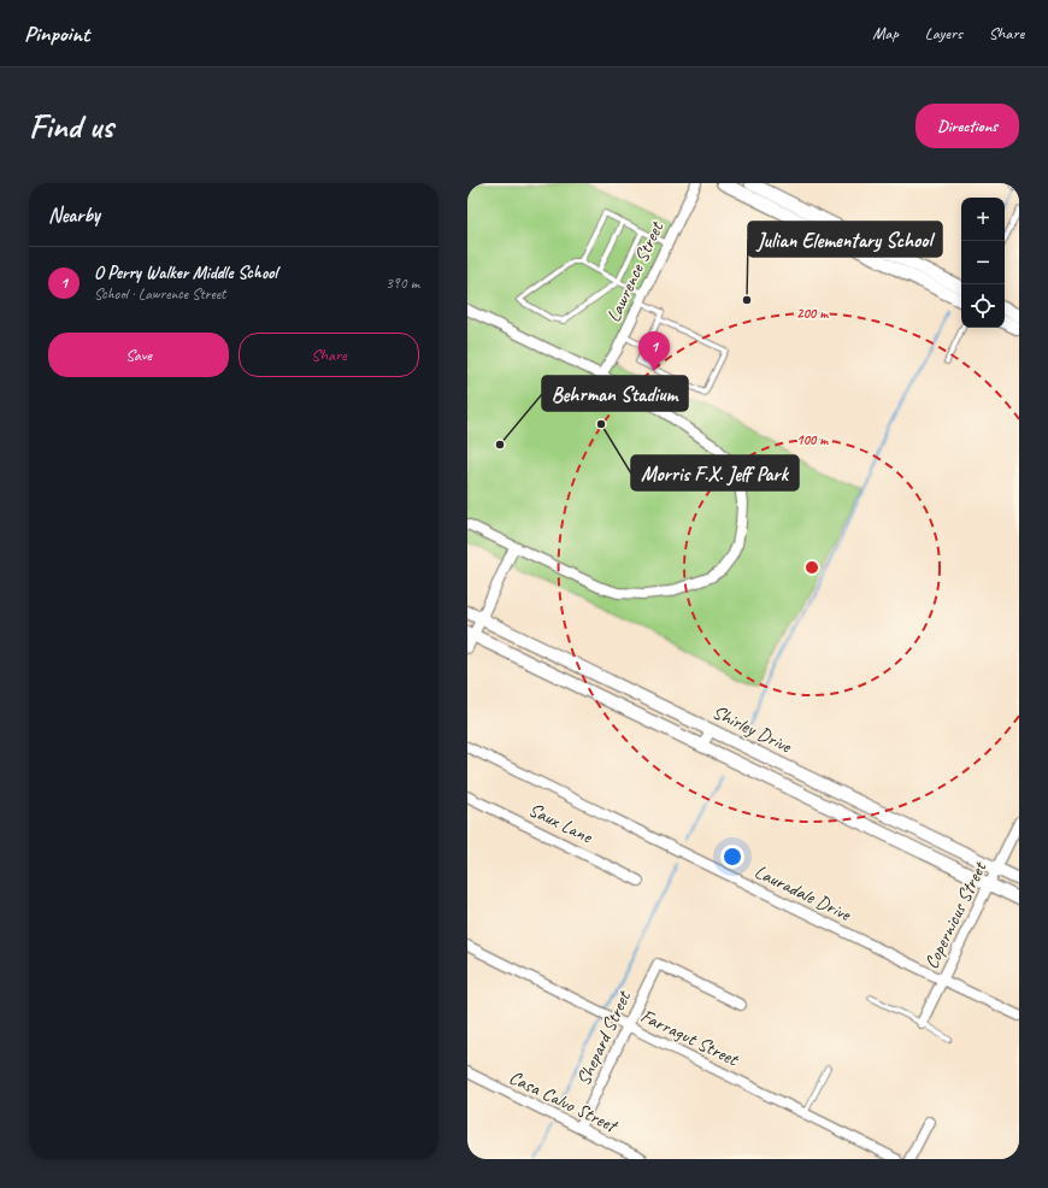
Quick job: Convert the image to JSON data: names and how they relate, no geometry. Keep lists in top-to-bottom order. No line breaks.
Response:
{"streets":{"street":["Lawrence Street","Shirley Drive","Saux Lane","Lauradale Drive","Copernicus Street","Farragut Street","Shepard Street","Casa Calvo Street"]},"crossings":[["Shirley Drive","Copernicus Street"],["Lauradale Drive","Copernicus Street"],["Farragut Street","Shepard Street"],["Shepard Street","Casa Calvo Street"]],"places":["Julian Elementary School","Morris F.X. Jeff Park","Behrman Stadium"],"page":{"header":"Pinpoint","nav":["Map","Layers","Share"],"buttons":["Directions",["Save","Share"]],"title":"Find us","heading":"Nearby","map_buttons":["+","−"],"list":[{"mark":"1","name":"O Perry Walker Middle School","note":"School · Lawrence Street","value":"390 m"}],"pins":"1"},"rings":["200 m","100 m"]}
